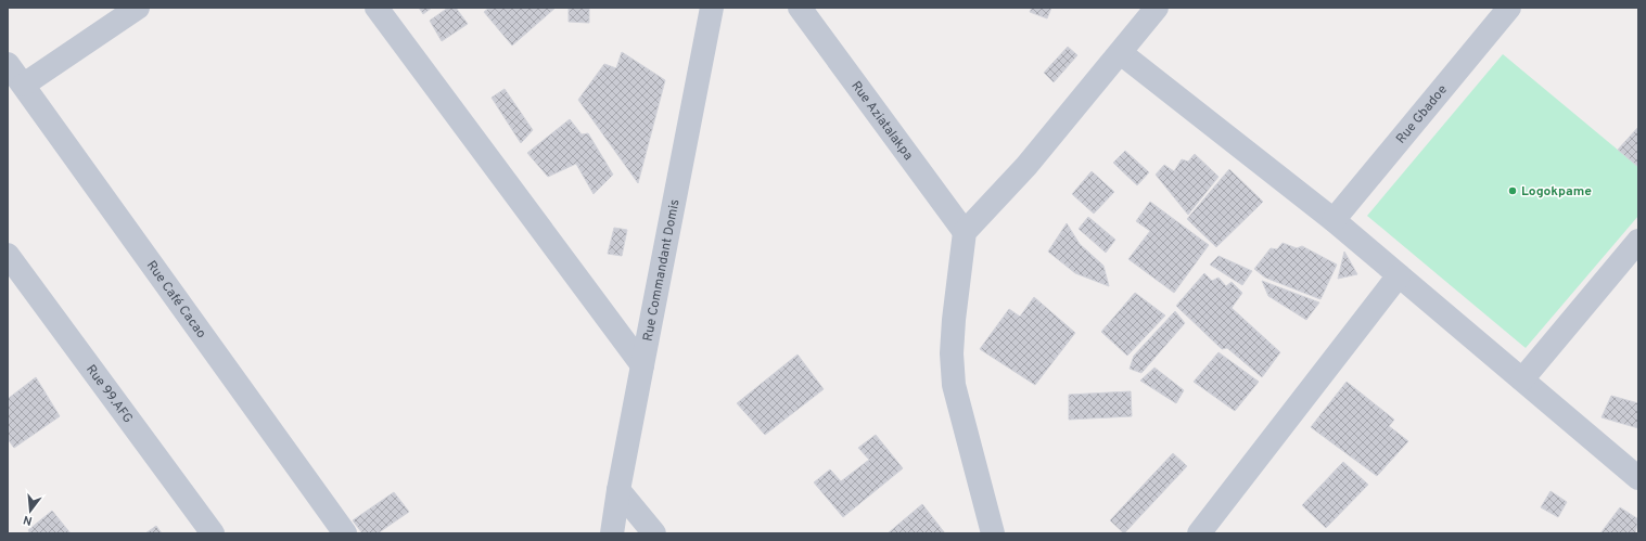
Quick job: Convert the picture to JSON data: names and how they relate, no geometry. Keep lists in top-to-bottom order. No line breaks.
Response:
{"streets":{"street":["Rue Gbadoe","Rue Aziatalakpa","Rue Commandant Domis","Rue Café Cacao","Rue 99.AFG"]},"places":["Logokpame"],"north":"bottom"}
